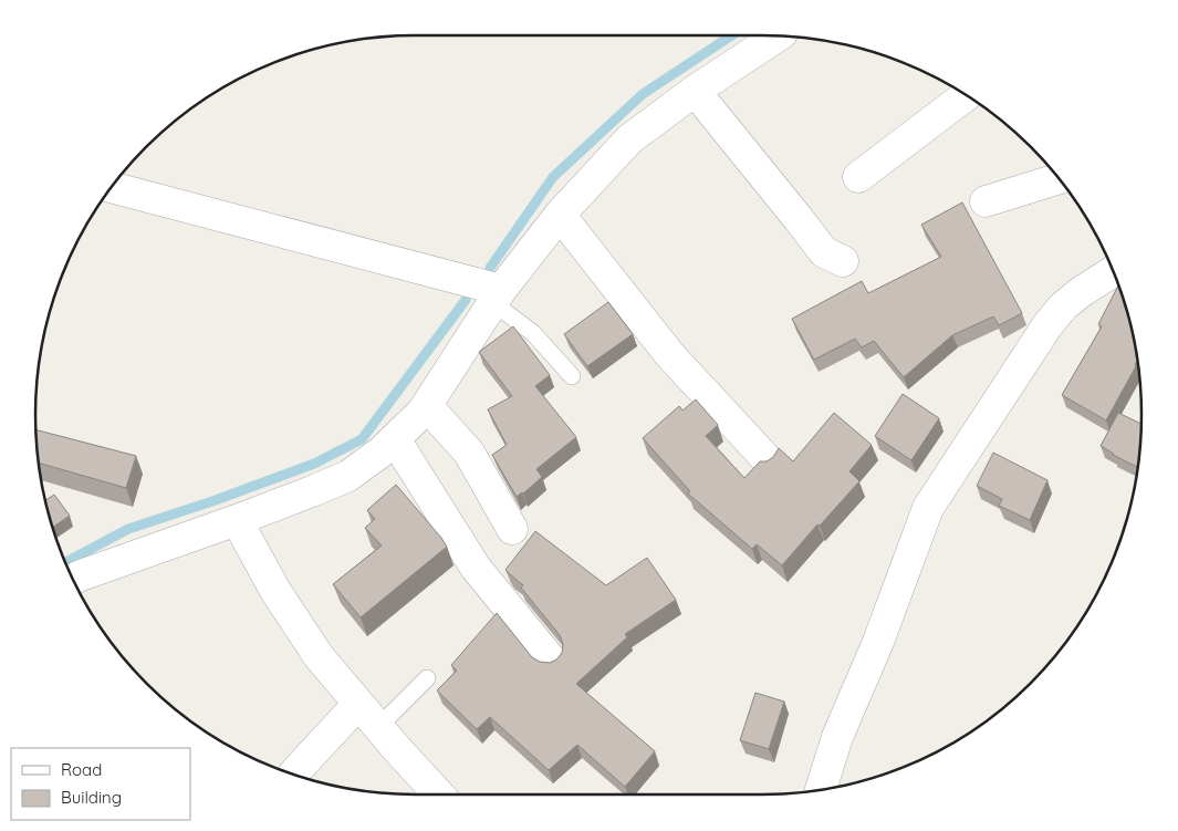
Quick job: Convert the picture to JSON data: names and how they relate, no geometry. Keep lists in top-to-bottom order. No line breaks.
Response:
{"legend":["Road","Building"]}
